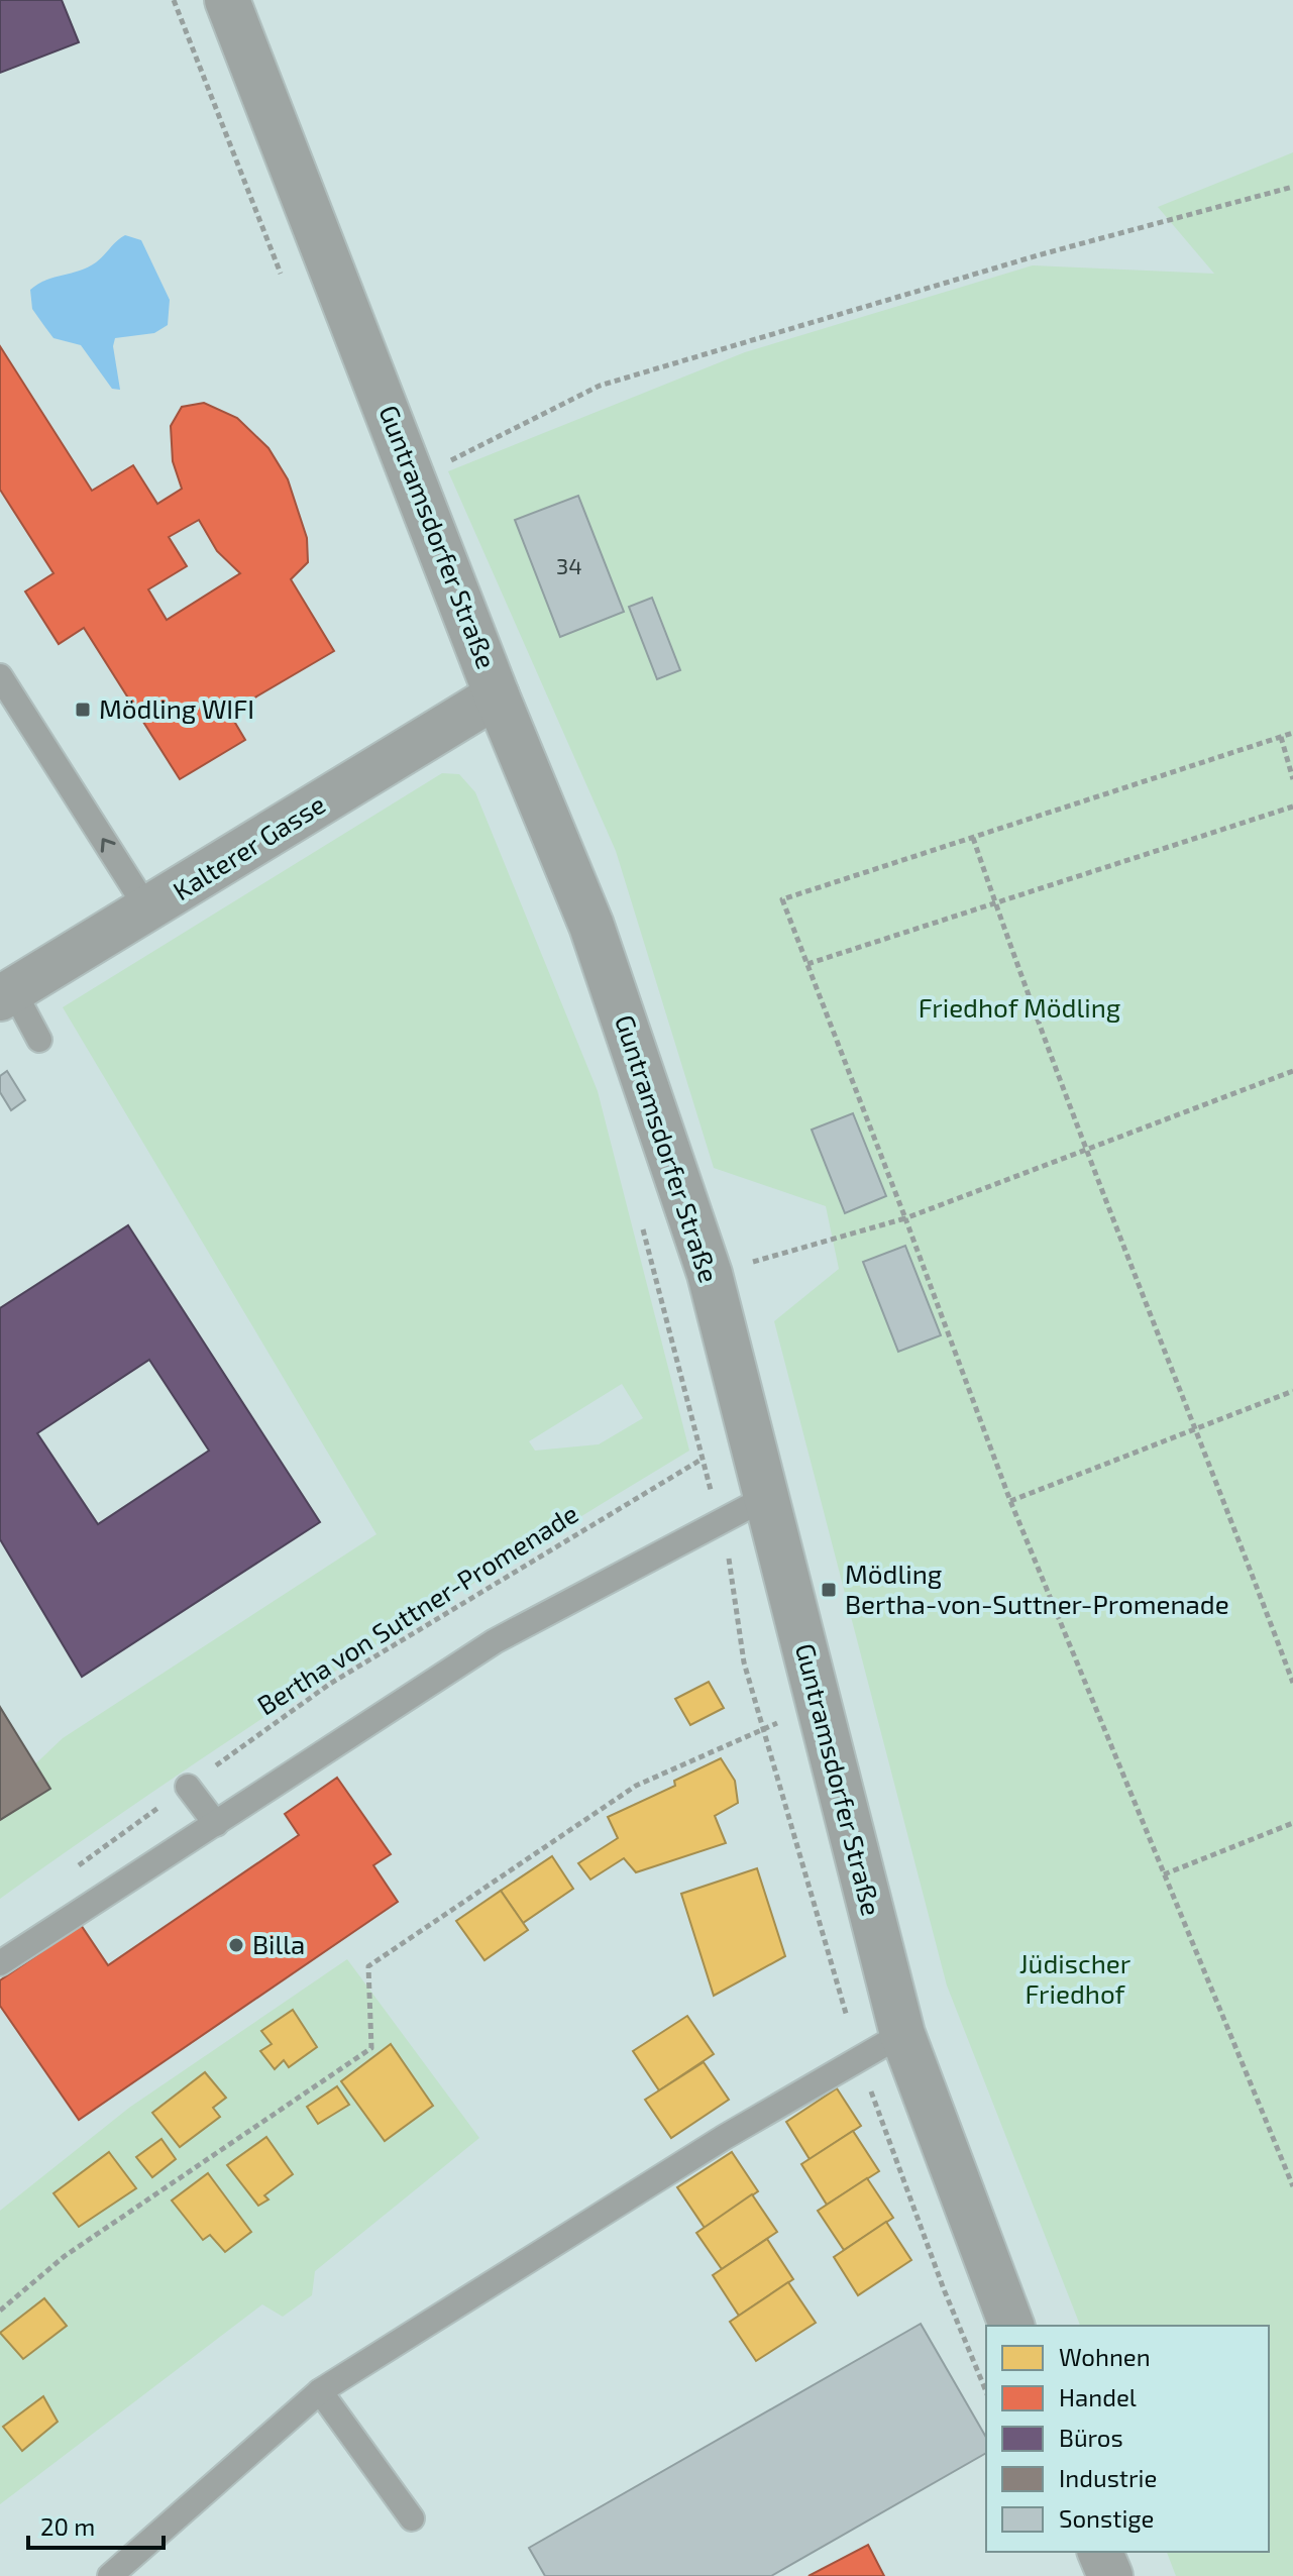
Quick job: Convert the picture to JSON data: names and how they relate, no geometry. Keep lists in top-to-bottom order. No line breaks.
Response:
{"streets":{"street":["Guntramsdorfer Straße","Kalterer Gasse"],"path":["Bertha von Suttner-Promenade"]},"crossings":[["Guntramsdorfer Straße","Kalterer Gasse"],["Guntramsdorfer Straße","Bertha von Suttner-Promenade"]],"parks":["Friedhof Mödling","Jüdischer Friedhof"],"places":{"transit":["Mödling WIFI","Mödling Bertha-von-Suttner-Promenade"],"other":["Billa"]},"house_numbers":["34"],"legend":["Wohnen","Handel","Büros","Industrie","Sonstige"],"scale_bar":"20 m"}
